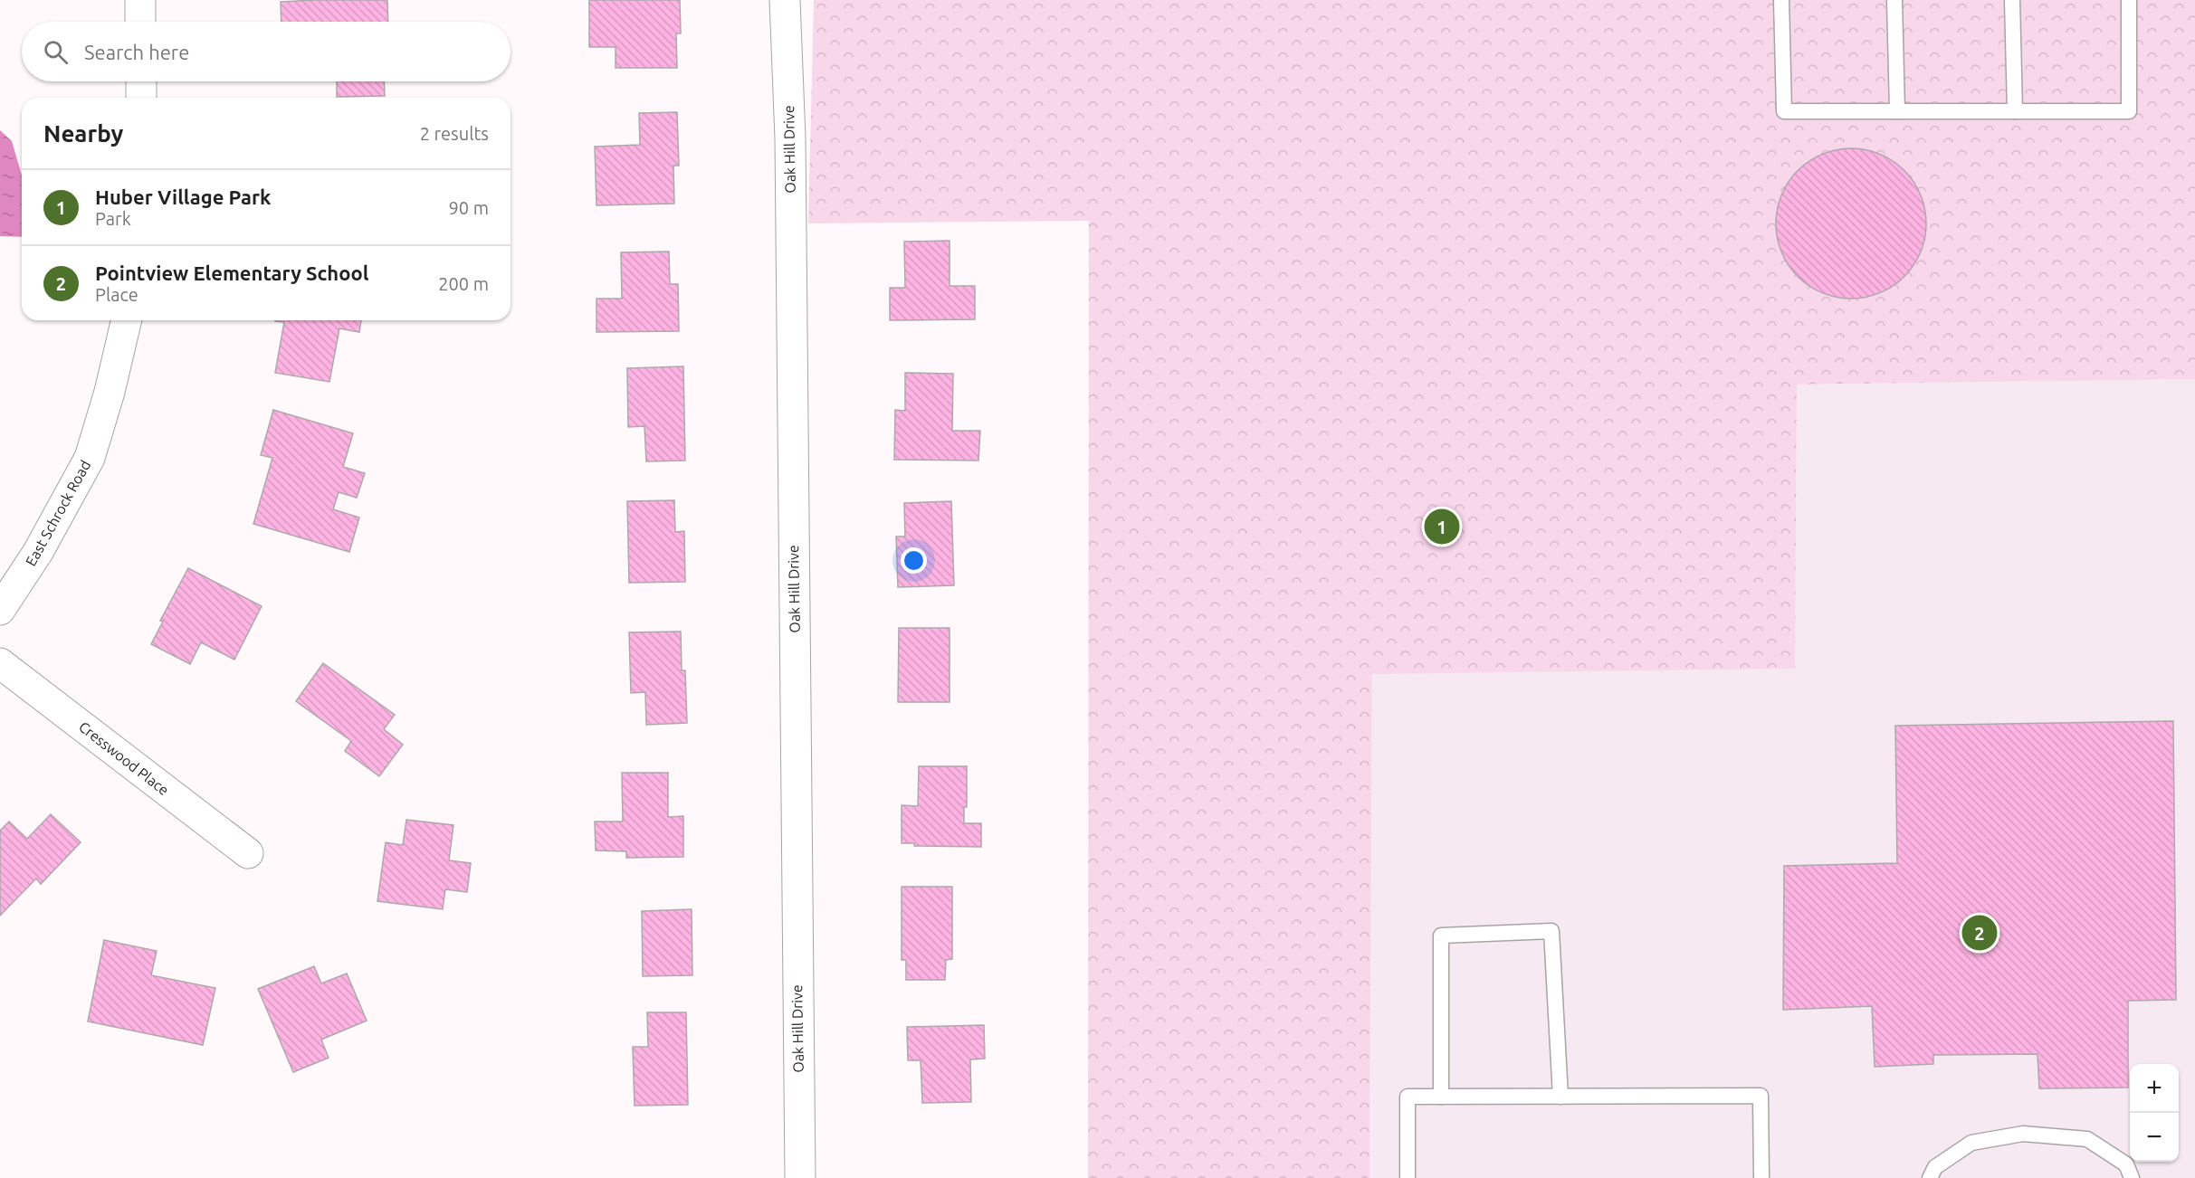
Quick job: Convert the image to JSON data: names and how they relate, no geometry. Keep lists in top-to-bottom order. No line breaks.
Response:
{"streets":{"street":["Oak Hill Drive","East Schrock Road","Cresswood Place"]},"page":{"search":"Search here","heading":["Nearby","2 results"],"list":[{"mark":"1","name":"Huber Village Park","note":"Park","value":"90 m"},{"mark":"2","name":"Pointview Elementary School","note":"Place","value":"200 m"}],"pins":["1","2"],"map_buttons":["+","−"]}}
